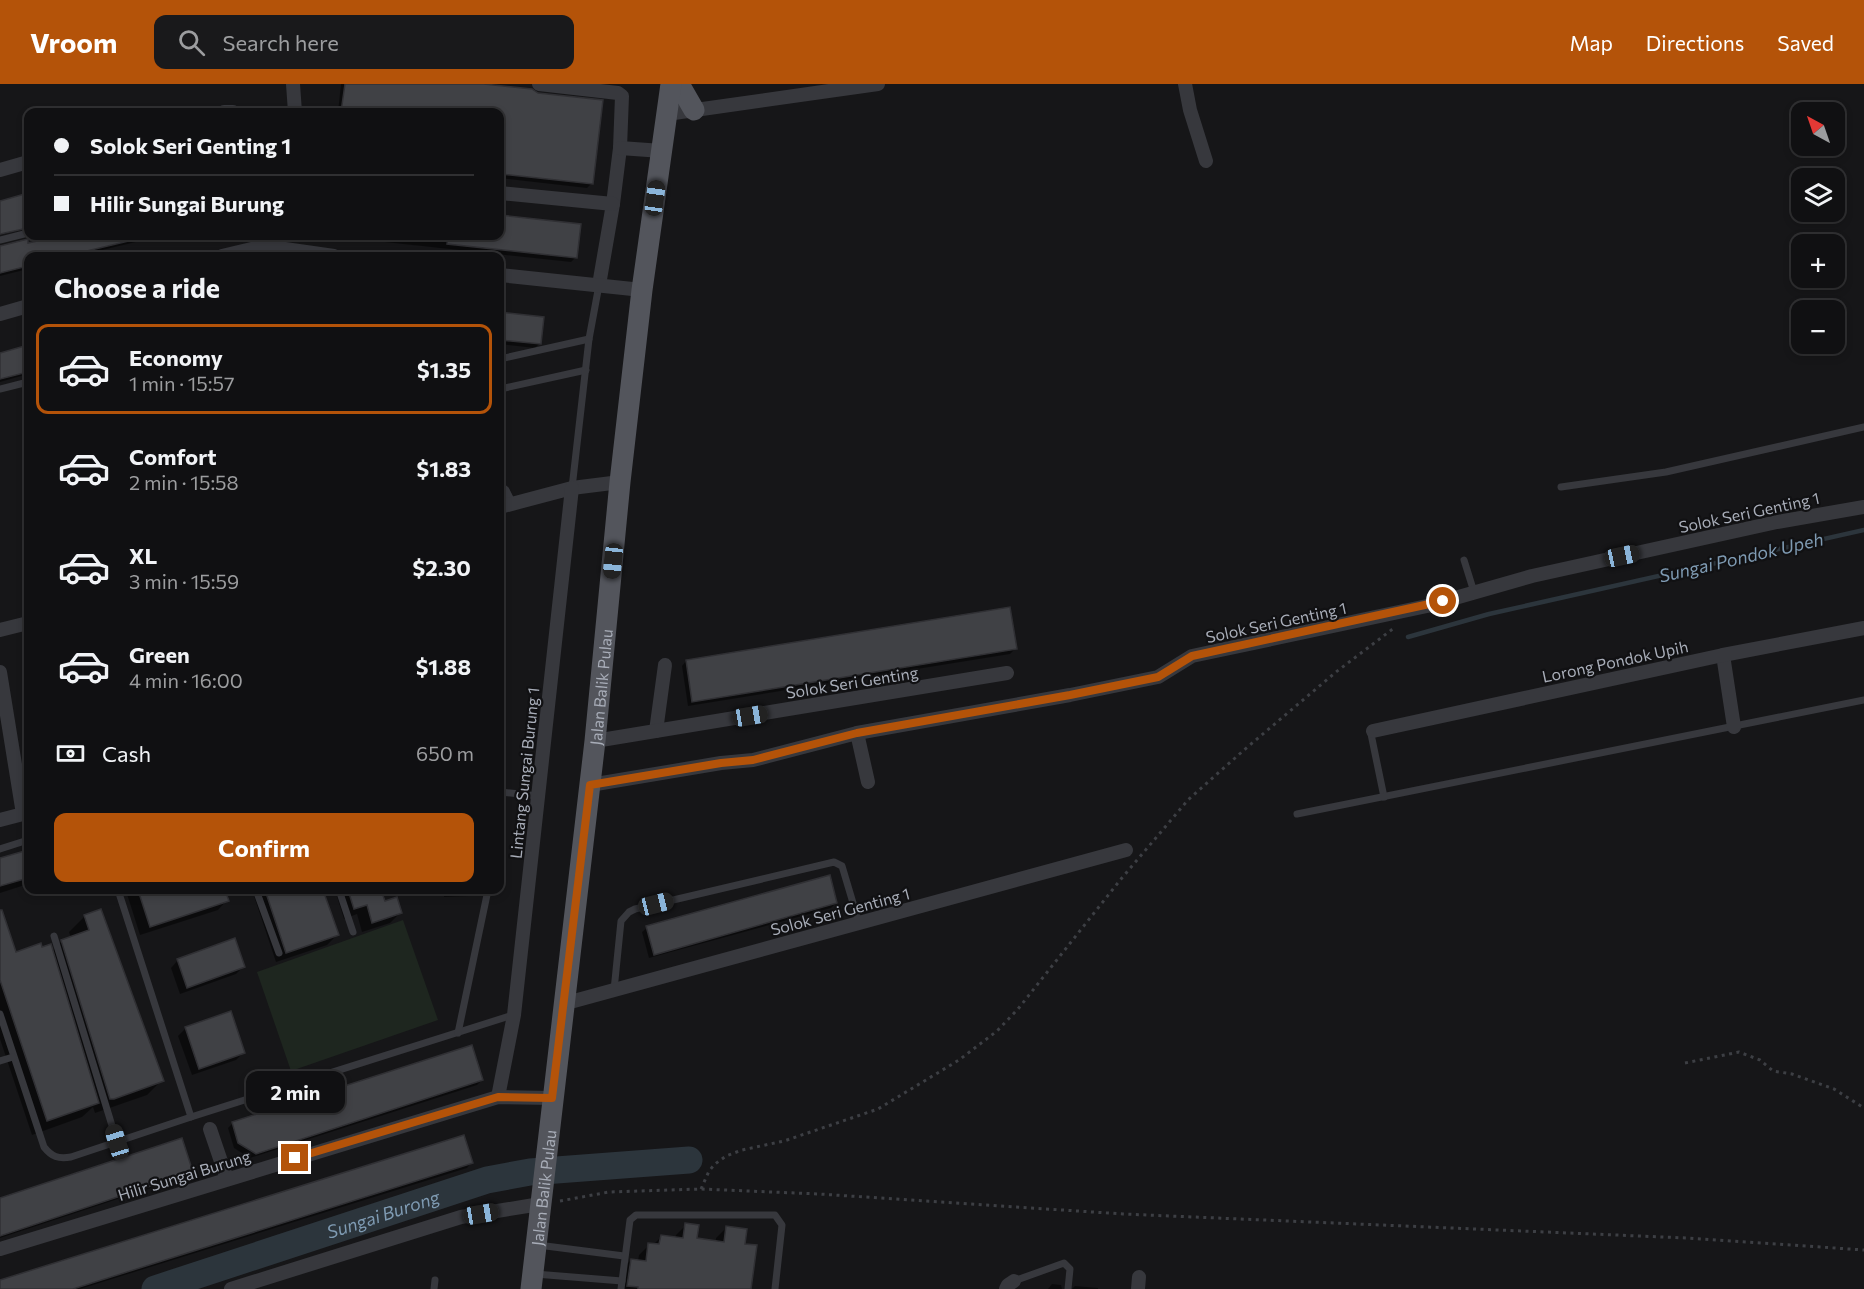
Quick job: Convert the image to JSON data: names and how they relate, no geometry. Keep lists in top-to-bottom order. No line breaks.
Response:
{"streets":{"main road":["Jalan Balik Pulau"],"street":["Solok Seri Genting 1","Lorong Pondok Upih","Solok Seri Genting","Lintang Sungai Burung 1","Hilir Sungai Burung"]},"crossings":[["Solok Seri Genting 1","Jalan Balik Pulau"],["Solok Seri Genting","Jalan Balik Pulau"],["Jalan Balik Pulau","Hilir Sungai Burung"],["Lintang Sungai Burung 1","Hilir Sungai Burung"]],"water":["Sungai Pondok Upeh","Sungai Burong"],"north":"top left","page":{"header":"Vroom","search":"Search here","nav":["Map","Directions","Saved"],"map_buttons":["+","−"],"banner":["Solok Seri Genting 1","Hilir Sungai Burung"],"heading":"Choose a ride","list":[{"name":"Economy","note":"1 min · 15:57","value":"$1.35"},{"name":"Comfort","note":"2 min · 15:58","value":"$1.83"},{"name":"XL","note":"3 min · 15:59","value":"$2.30"},{"name":"Green","note":"4 min · 16:00","value":"$1.88"}],"pay":["Cash","650 m"],"buttons":"Confirm","bubble":"2 min"}}
